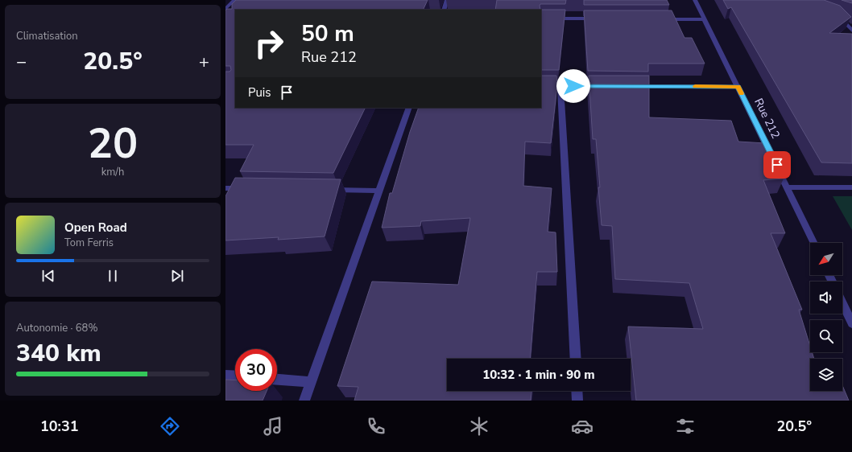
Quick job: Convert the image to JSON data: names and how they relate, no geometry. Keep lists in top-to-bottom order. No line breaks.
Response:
{"streets":{"street":["Rue 212"]},"north":"bottom left","page":{"tile":["Climatisation",["20","km/h"],["Autonomie · 68%","340 km"]],"turn":["50 m","Rue 212"],"heat":["−","20.5°","+"],"then":"Puis","song":["Open Road","Tom Ferris"],"limit":"30","trip":"10:32 · 1 min · 90 m","tabs":["10:31","20.5°"]}}
